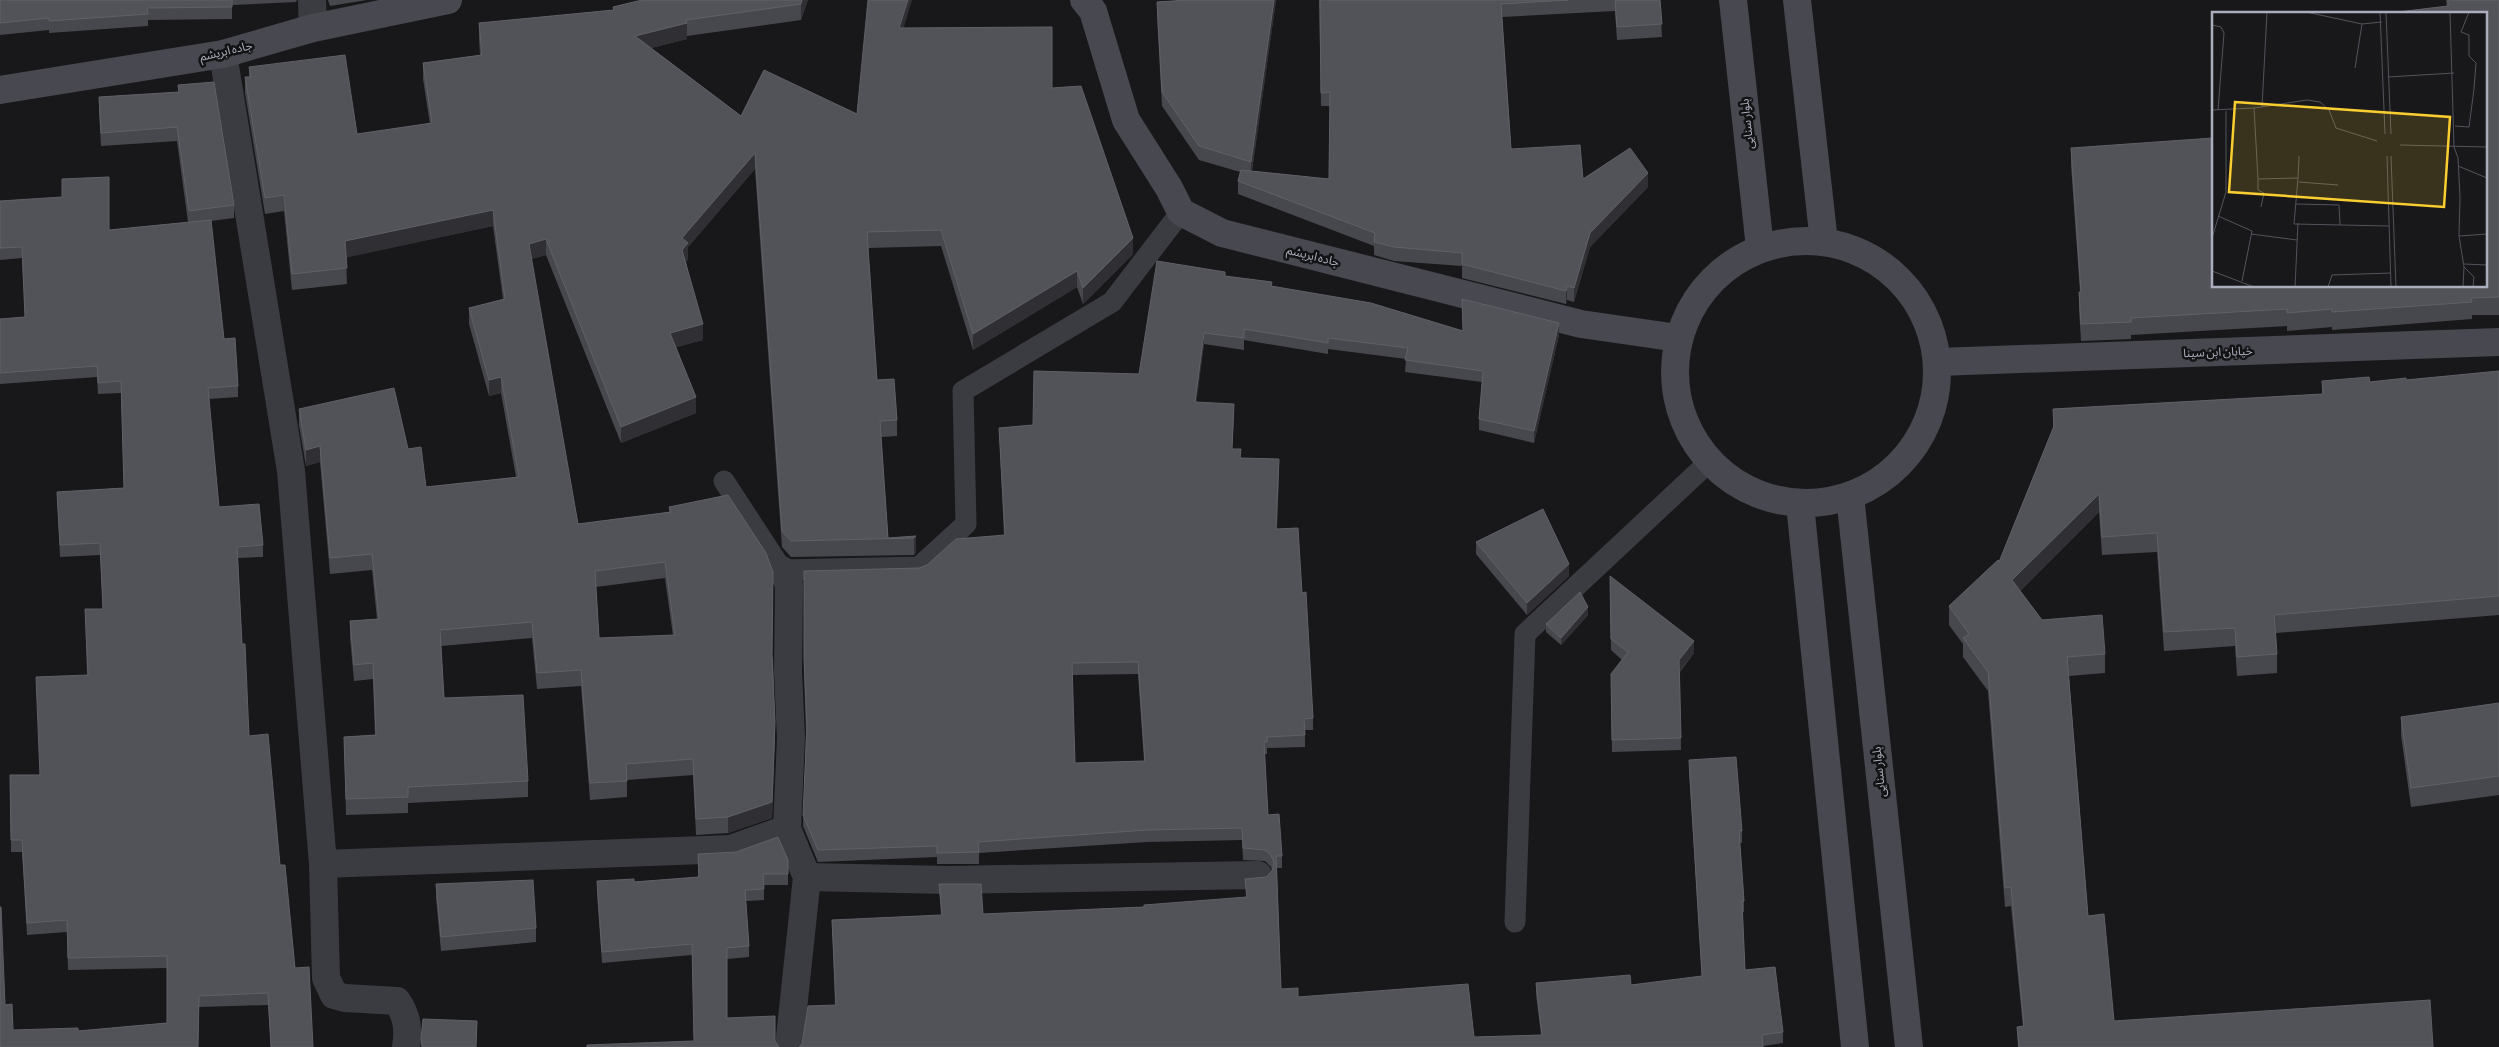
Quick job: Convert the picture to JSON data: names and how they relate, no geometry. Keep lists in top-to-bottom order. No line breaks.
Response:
{"streets":{"main road":["جاده ابریشم","بلوار سنایی","خیابان ابن سینا"]}}
